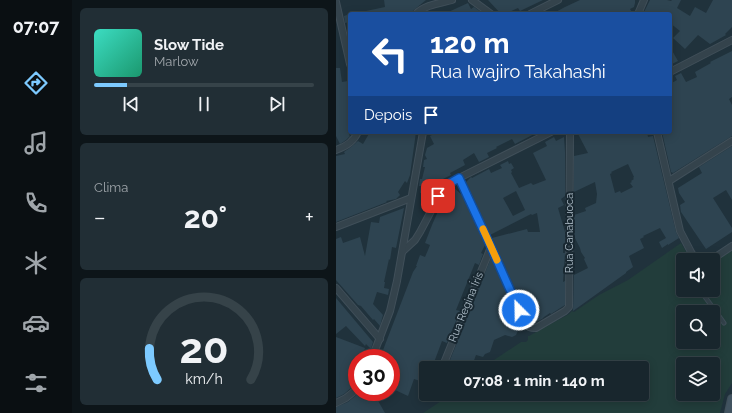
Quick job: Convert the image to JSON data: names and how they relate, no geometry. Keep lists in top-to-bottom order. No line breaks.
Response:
{"streets":{"street":["Rua Canabuoca","Rua Regina Íris"]},"crossings":[["Rua Canabuoca","Rua Regina Íris"]],"page":{"tabs":"07:07","turn":["120 m","Rua Iwajiro Takahashi"],"song":["Slow Tide","Marlow"],"then":"Depois","tile":"Clima","heat":["−","20°","+"],"limit":"30","trip":"07:08 · 1 min · 140 m","gauge":["20","km/h"]}}
